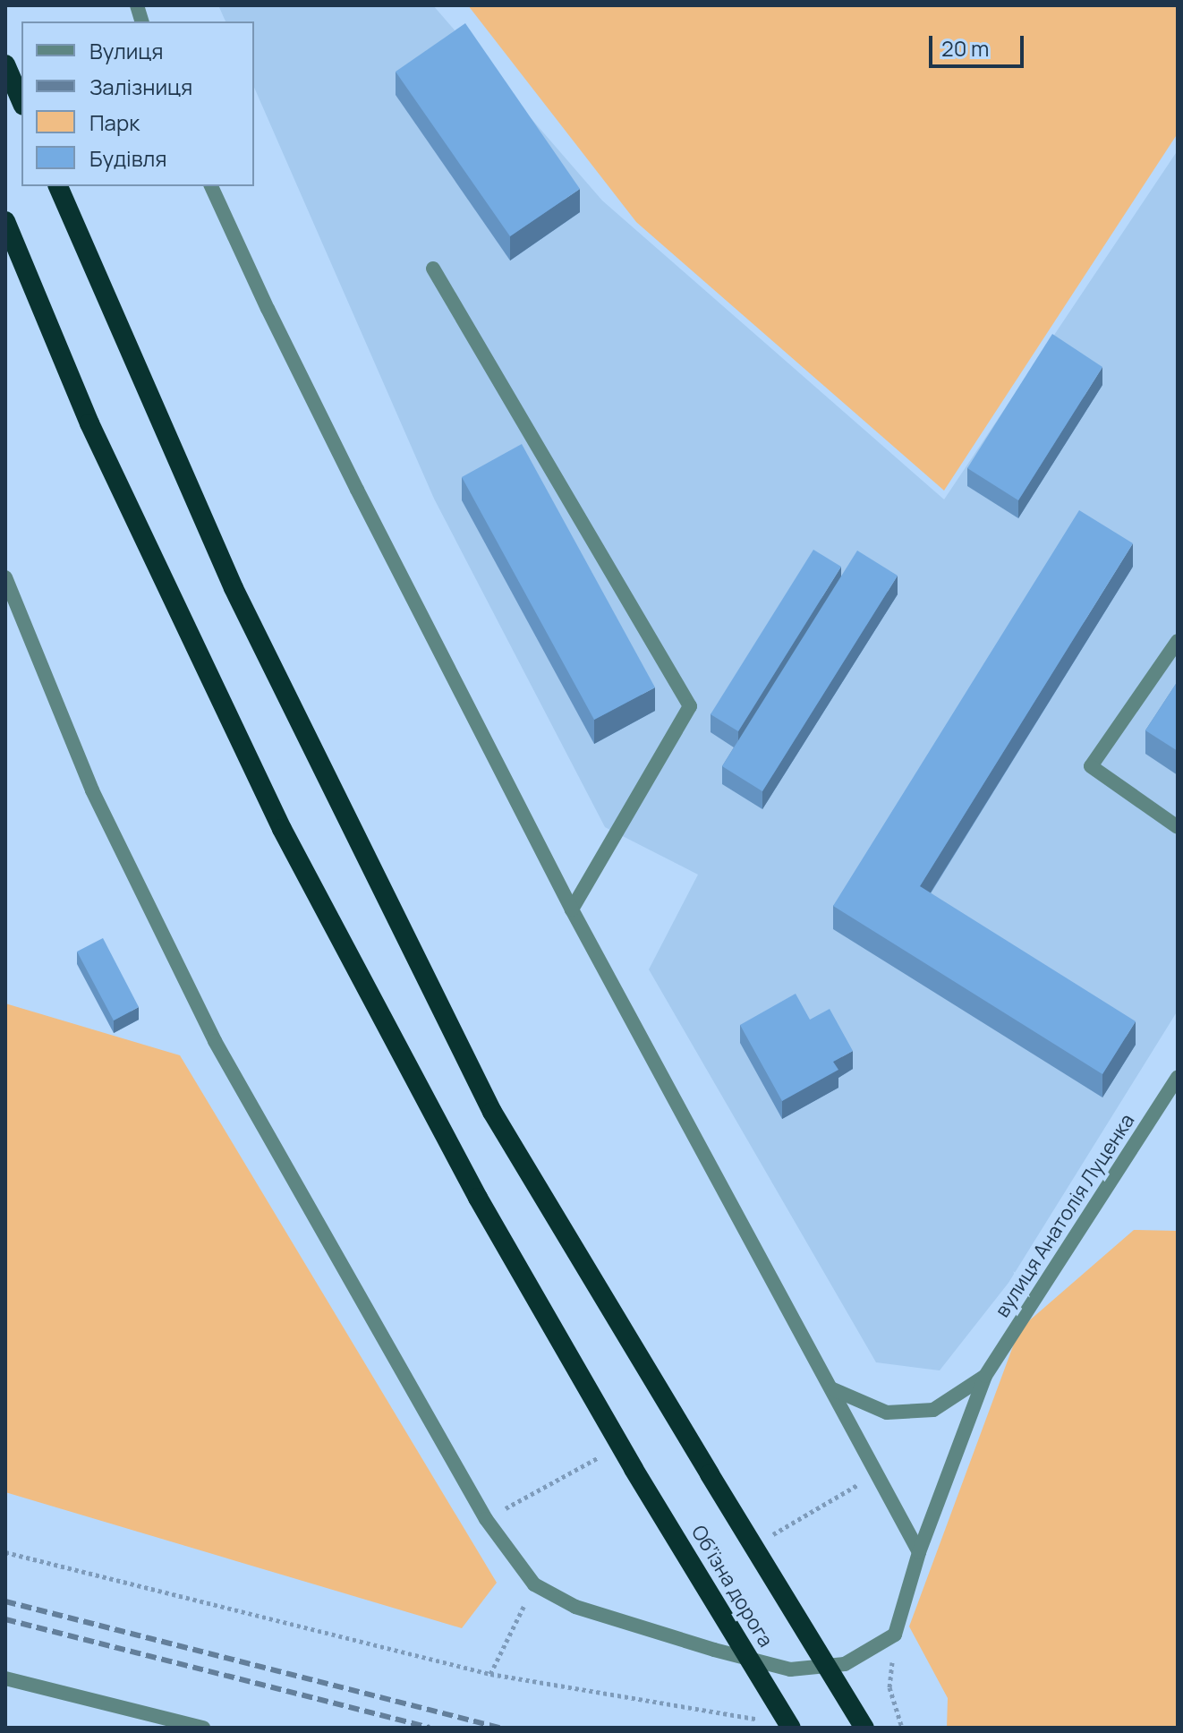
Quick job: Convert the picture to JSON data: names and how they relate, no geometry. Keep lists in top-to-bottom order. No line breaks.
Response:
{"streets":{"highway":["Обʼїзна дорога"],"street":["вулиця Анатолія Луценка"]},"legend":["Вулиця","Залізниця","Парк","Будівля"],"scale_bar":"20 m"}
